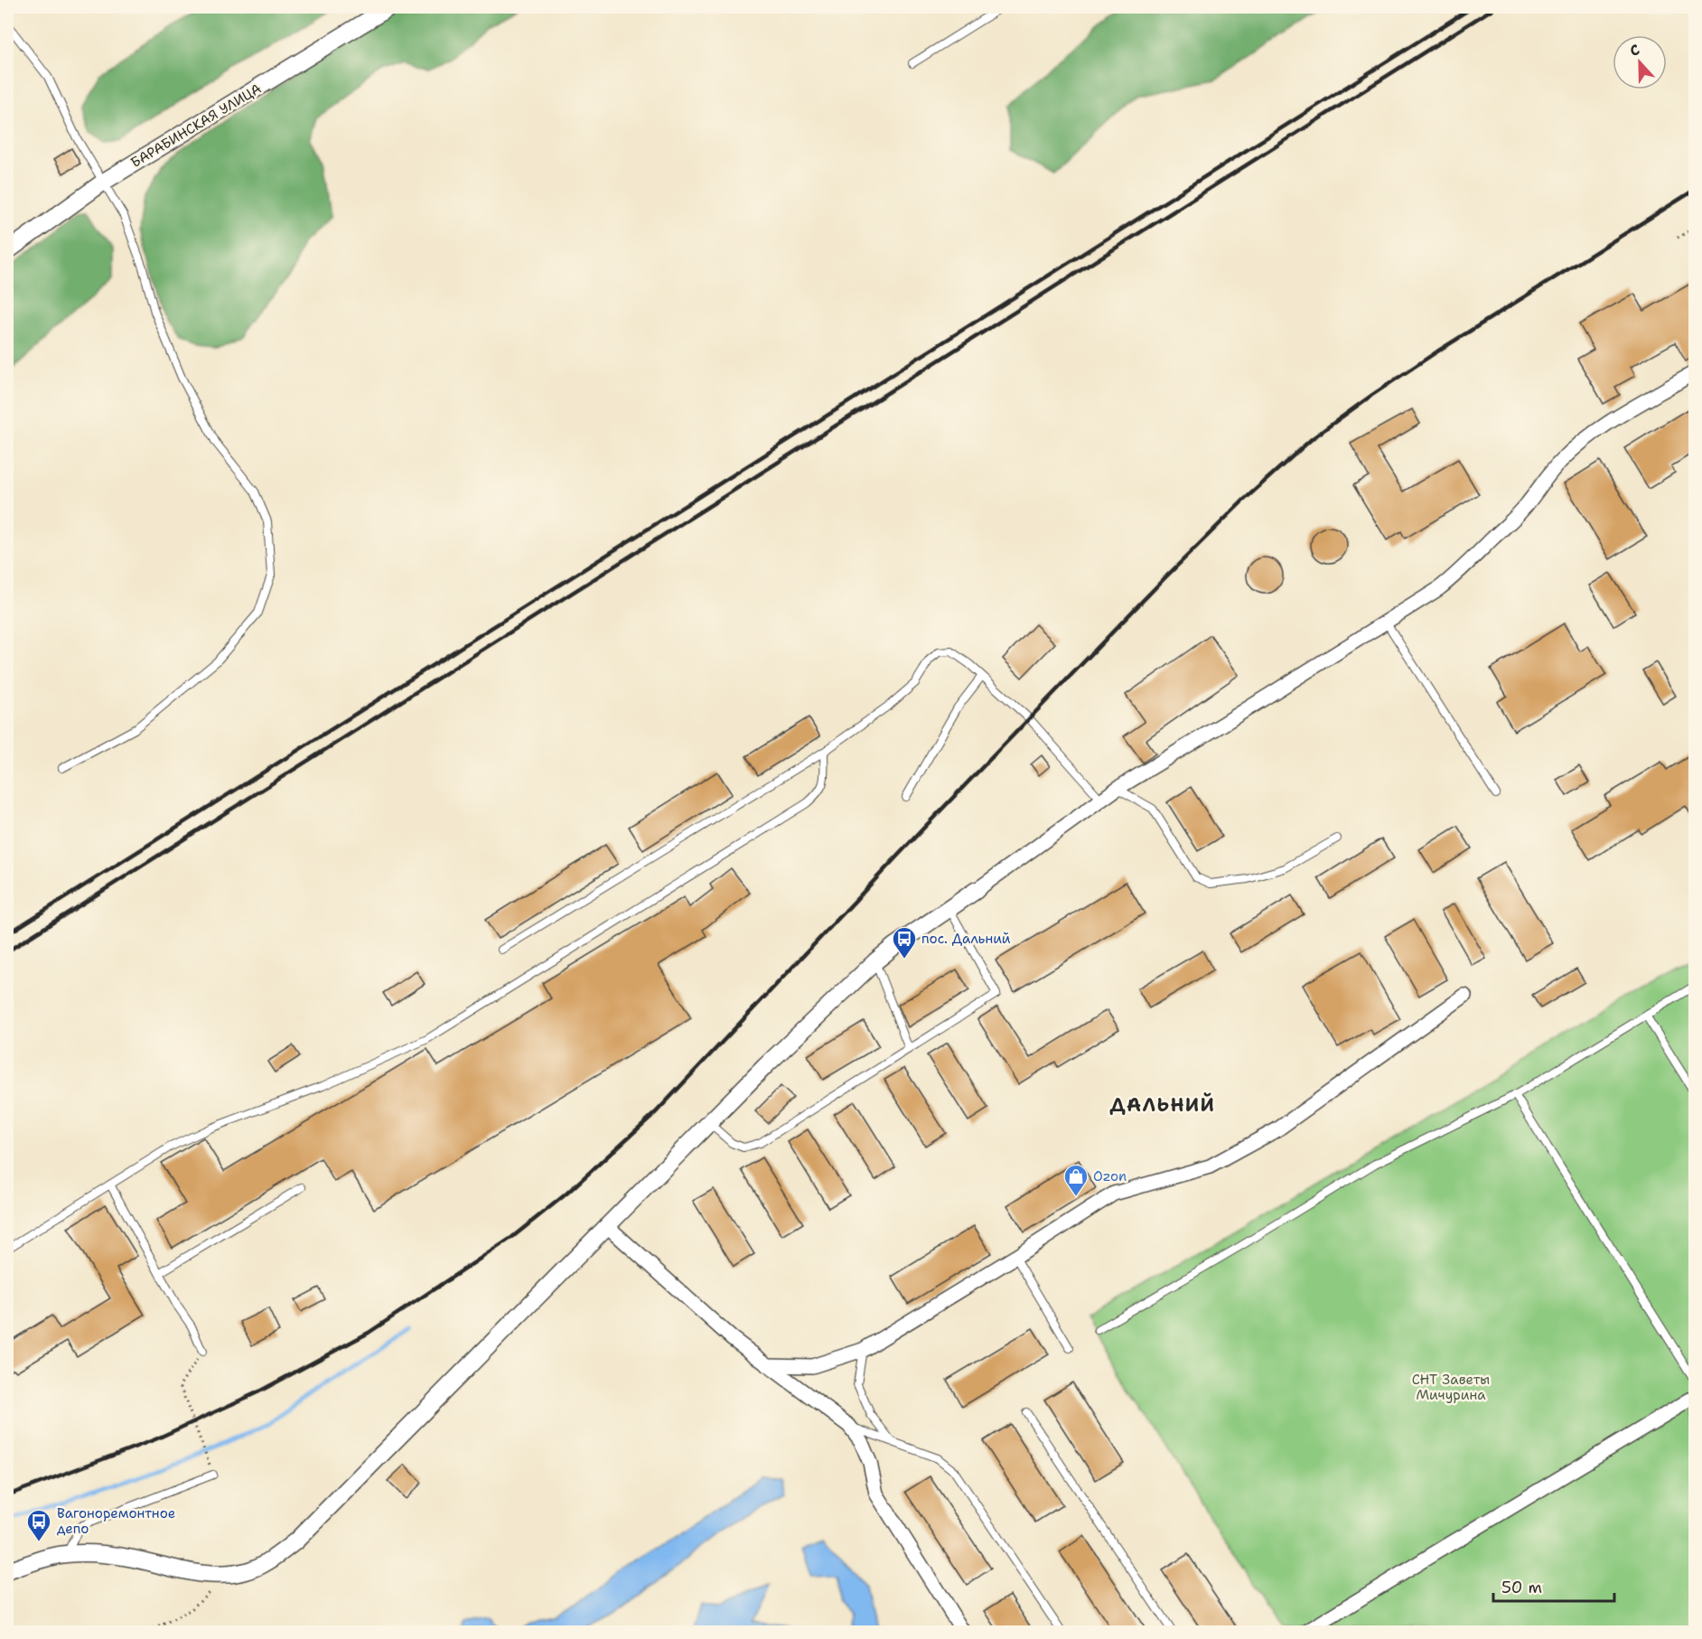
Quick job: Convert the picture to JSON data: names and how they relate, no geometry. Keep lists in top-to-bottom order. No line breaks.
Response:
{"streets":{"street":["БАРАБИНСКАЯ УЛИЦА"]},"districts":["ДАЛЬНИЙ"],"parks":["СНТ Заветы Мичурина"],"places":{"bus stop":["пос. Дальний","Вагоноремонтное депо"],"shop":["Ozon"]},"scale_bar":"50 m","north":"top"}
